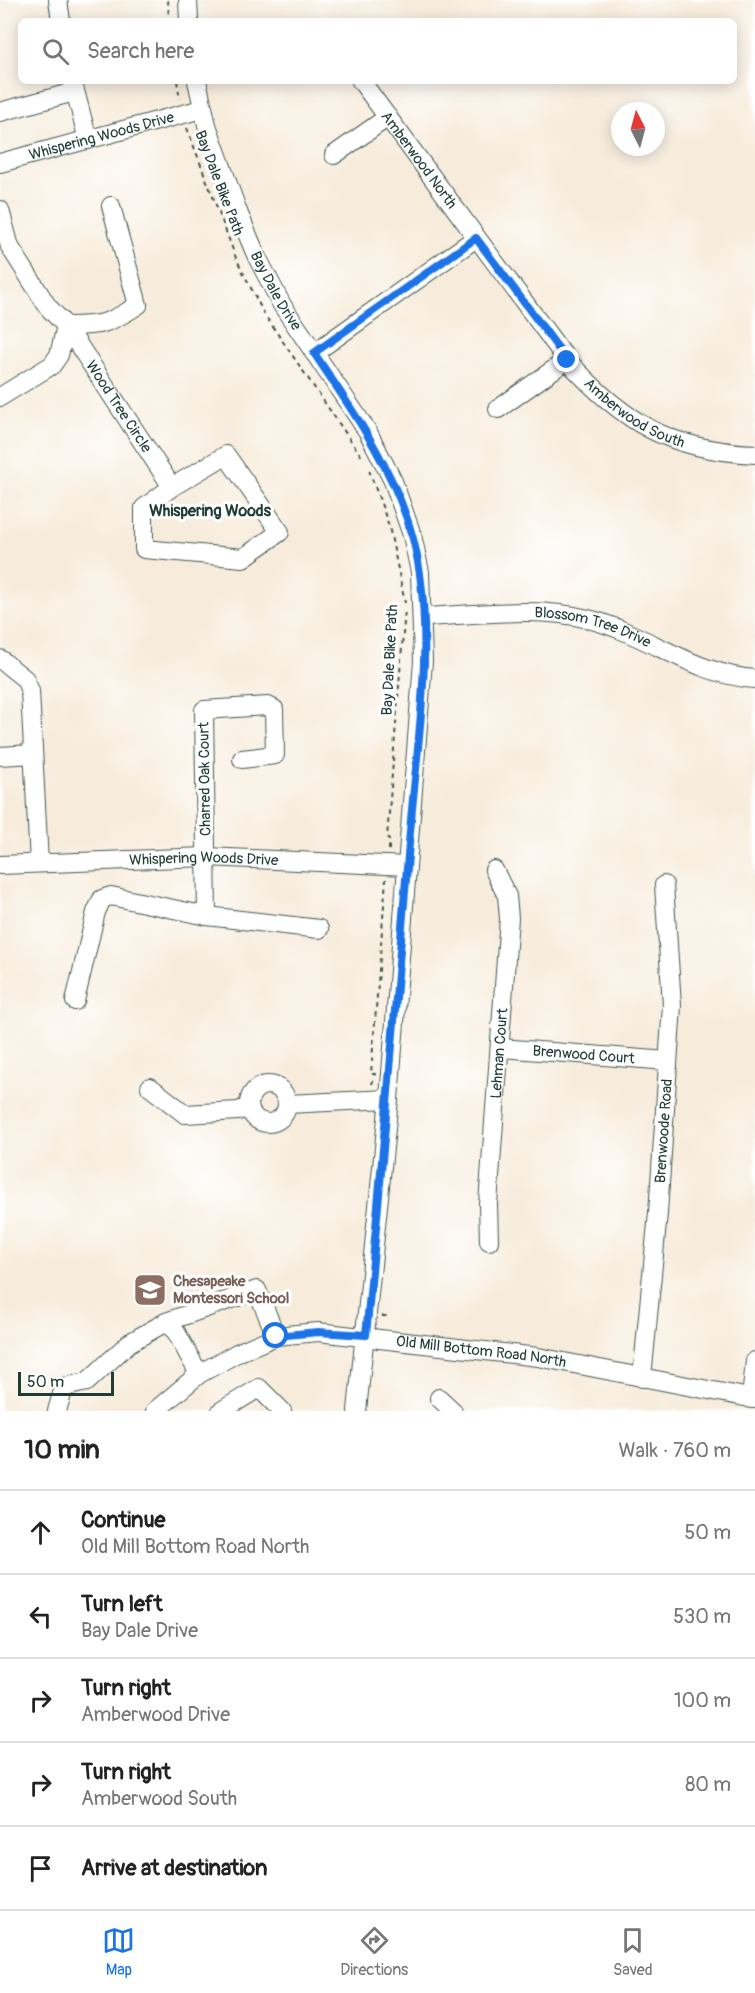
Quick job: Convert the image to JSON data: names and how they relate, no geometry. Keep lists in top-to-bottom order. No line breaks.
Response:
{"streets":{"street":["Whispering Woods Drive","Amberwood North","Bay Dale Drive","Wood Tree Circle","Amberwood South","Blossom Tree Drive","Charred Oak Court","Lehman Court","Brenwood Court","Brenwoode Road","Old Mill Bottom Road North"],"path":["Bay Dale Bike Path"]},"crossings":[["Whispering Woods Drive","Bay Dale Bike Path"],["Whispering Woods Drive","Bay Dale Drive"],["Whispering Woods Drive","Charred Oak Court"],["Amberwood North","Amberwood South"],["Bay Dale Drive","Blossom Tree Drive"],["Bay Dale Drive","Old Mill Bottom Road North"],["Lehman Court","Brenwood Court"],["Brenwood Court","Brenwoode Road"],["Brenwoode Road","Old Mill Bottom Road North"]],"districts":["Whispering Woods"],"places":{"school or university":["Chesapeake Montessori School"]},"scale_bar":"50 m","north":"top","page":{"search":"Search here","scale":"50 m","heading":["10 min","Walk · 760 m"],"list":[["Continue","Old Mill Bottom Road North","50 m"],["Turn left","Bay Dale Drive","530 m"],["Turn right","Amberwood Drive","100 m"],["Turn right","Amberwood South","80 m"],"Arrive at destination"],"nav":["Map","Directions","Saved"]}}
